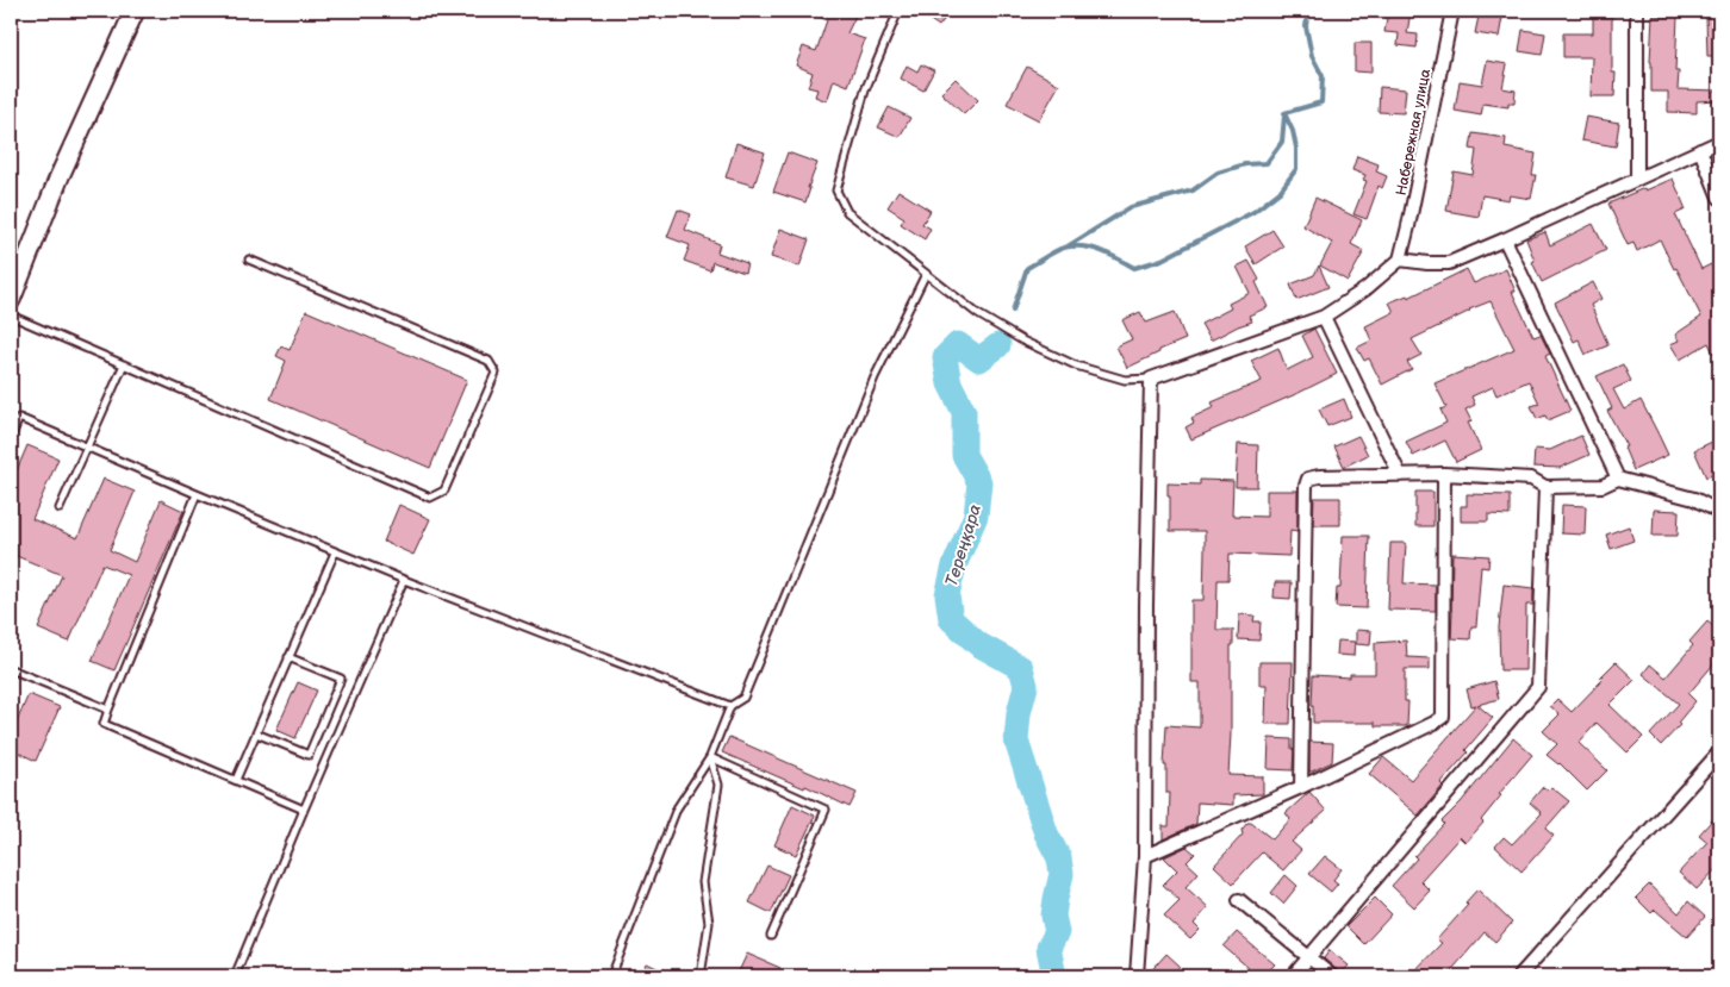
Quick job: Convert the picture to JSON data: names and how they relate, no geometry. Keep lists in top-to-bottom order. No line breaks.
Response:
{"streets":{"street":["Набережная улица"]},"water":["Тереңқара"]}
